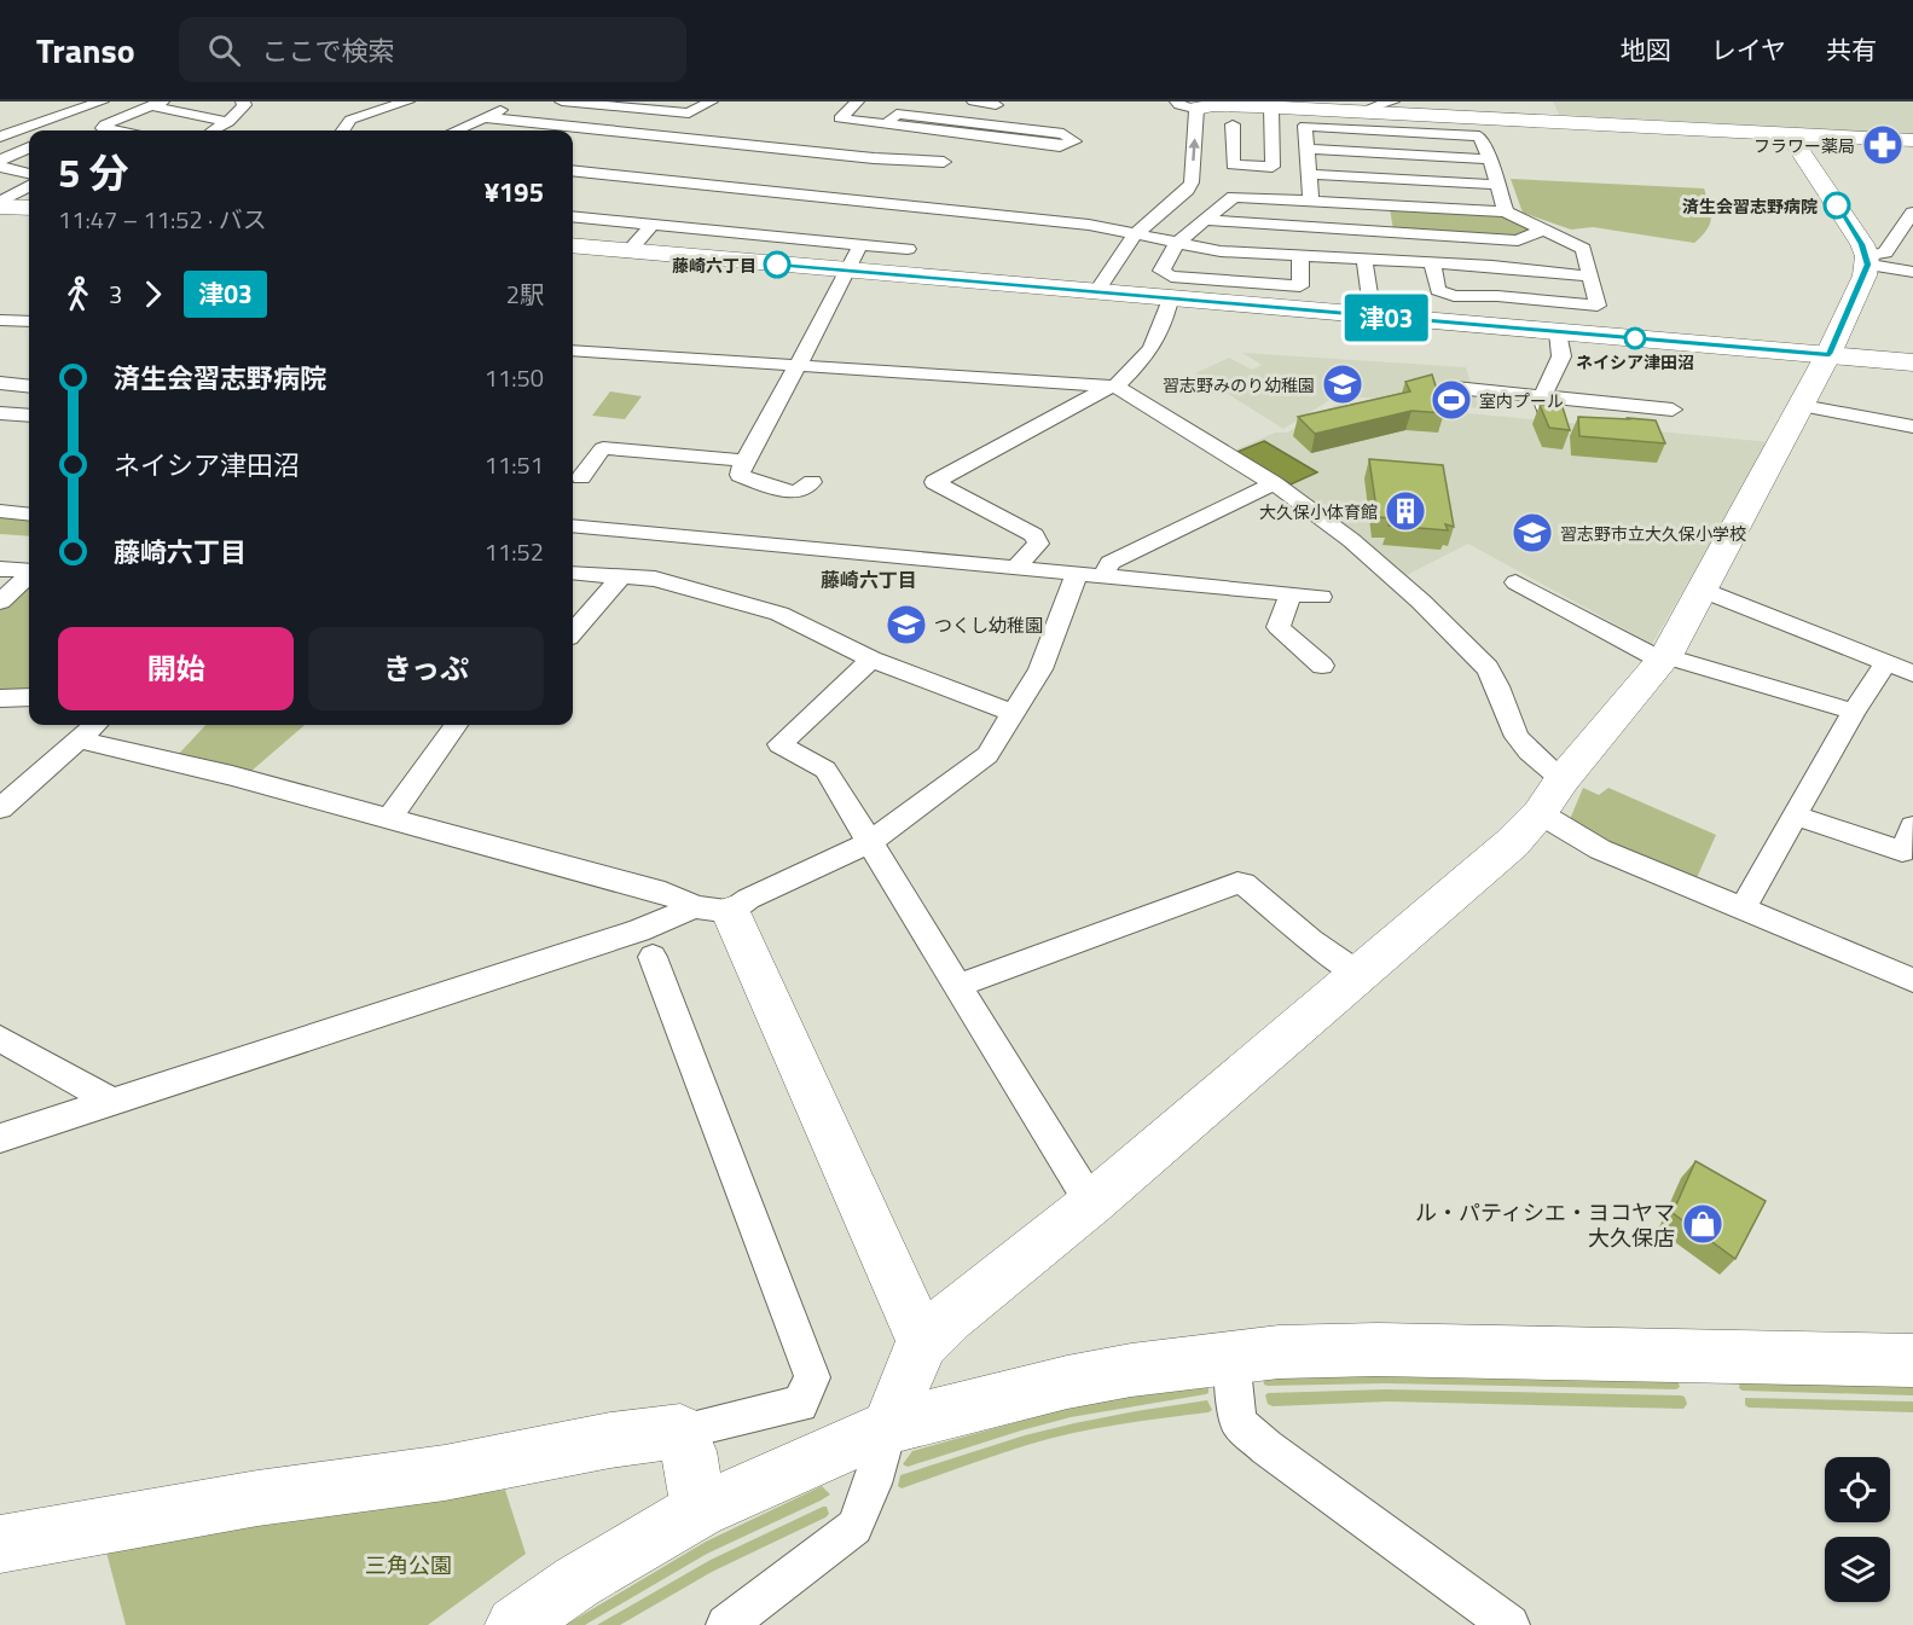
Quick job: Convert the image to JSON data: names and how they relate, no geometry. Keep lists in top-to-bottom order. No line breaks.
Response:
{"districts":["藤崎六丁目"],"parks":["三角公園"],"places":{"pharmacy":["フラワー薬局"],"other":["済生会習志野病院","藤崎六丁目","ネイシア津田沼"],"school or university":["習志野みのり幼稚園","習志野市立大久保小学校","つくし幼稚園"],"sports":["室内プール"],"building":["大久保小体育館"],"shop":["ル・パティシエ・ヨコヤマ 大久保店"]},"lines":["bus line 津03"],"page":{"header":"Transo","search":"ここで検索","nav":["地図","レイヤ","共有"],"on_map":"津03","heading":["5 分","11:47 – 11:52 · バス","¥195"],"legs":["3","津03","2駅"],"list":[{"name":"済生会習志野病院","value":"11:50"},{"name":"ネイシア津田沼","value":"11:51"},{"name":"藤崎六丁目","value":"11:52"}],"buttons":["開始","きっぷ"]}}
